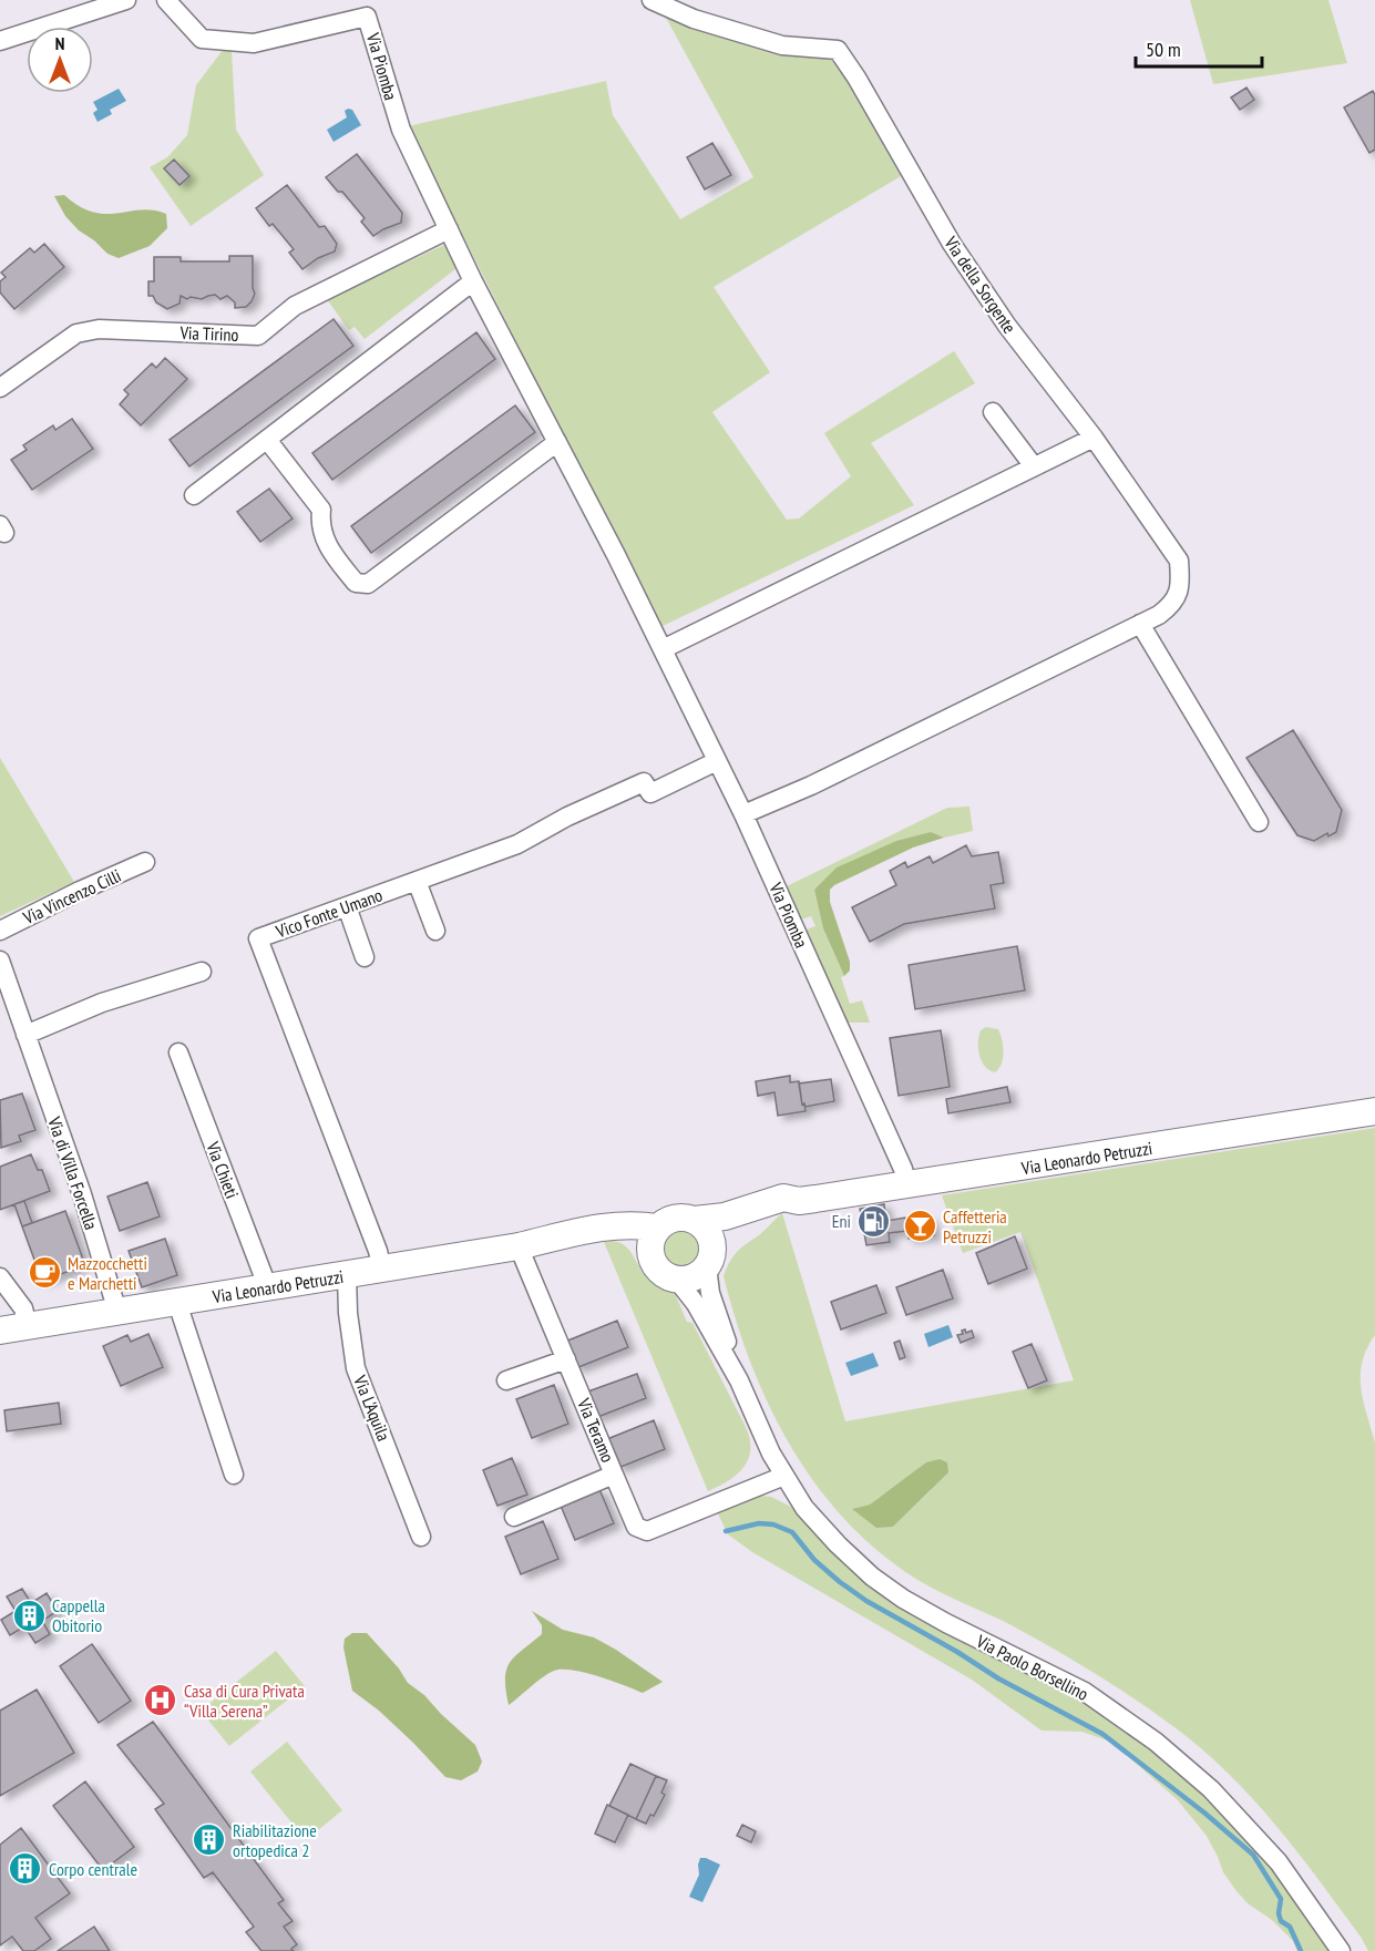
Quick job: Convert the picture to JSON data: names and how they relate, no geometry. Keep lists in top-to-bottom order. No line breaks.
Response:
{"streets":{"main road":["Via Leonardo Petruzzi"],"street":["Via Piomba","Via della Sorgente","Via Tirino","Via Vincenzo Cilli","Vico Fonte Umano","Via Chieti","Via di Villa Forcella","Via L'Aquila","Via Teramo","Via Paolo Borsellino"]},"crossings":[["Via Piomba","Via della Sorgente"],["Via Piomba","Via Tirino"],["Via Piomba","Vico Fonte Umano"],["Via Piomba","Via Leonardo Petruzzi"],["Vico Fonte Umano","Via Leonardo Petruzzi"],["Via Leonardo Petruzzi","Via Chieti"],["Via Leonardo Petruzzi","Via di Villa Forcella"],["Via Leonardo Petruzzi","Via L'Aquila"],["Via Leonardo Petruzzi","Via Teramo"],["Via Leonardo Petruzzi","Via Paolo Borsellino"]],"places":{"fuel station":["Eni"],"bar":["Caffetteria Petruzzi"],"cafe":["Mazzocchetti e Marchetti"],"building":["Cappella Obitorio","Riabilitazione ortopedica 2","Corpo centrale"],"hospital":["Casa di Cura Privata “Villa Serena”"]},"scale_bar":"50 m","north":"top"}
